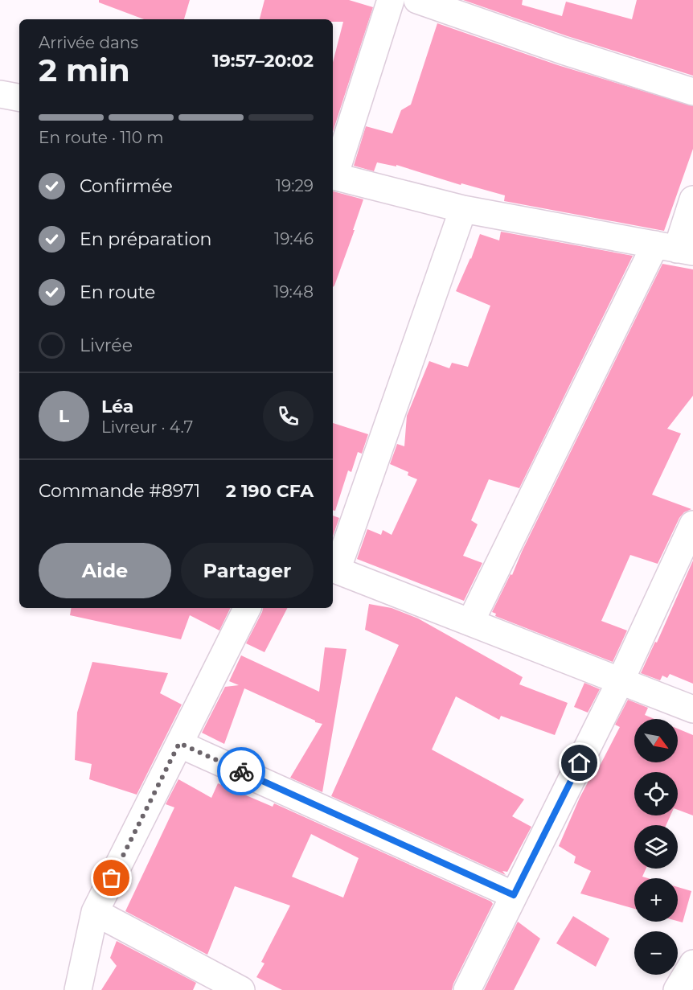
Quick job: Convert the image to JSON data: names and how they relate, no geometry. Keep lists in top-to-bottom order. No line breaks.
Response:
{"north":"bottom right","page":{"heading":["2 min","Arrivée dans","19:57–20:02"],"panel":["Léa","Livreur · 4.7","Commande #8971","2 190 CFA"],"bar":"En route · 110 m","list":[["Confirmée","19:29"],["En préparation","19:46"],["En route","19:48"],"Livrée"],"round":"L","buttons":["Aide","Partager"],"map_buttons":["+","−"]}}
